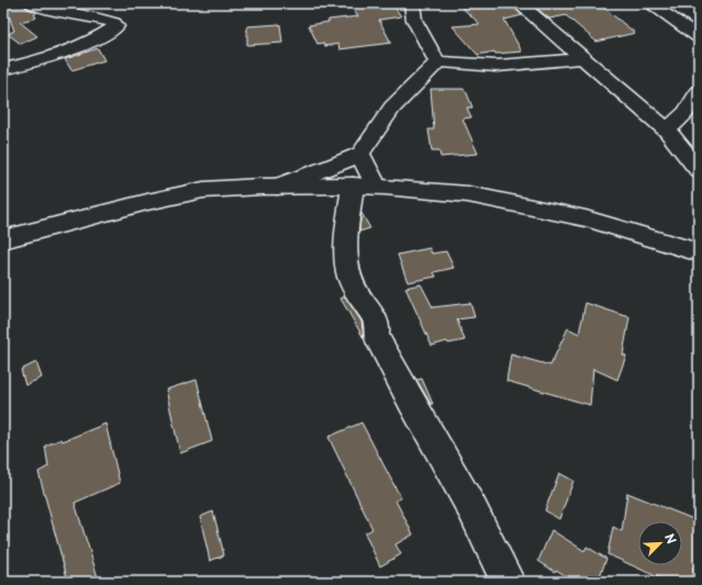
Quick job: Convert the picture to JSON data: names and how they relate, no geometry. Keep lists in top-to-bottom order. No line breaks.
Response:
{"north":"top right"}
